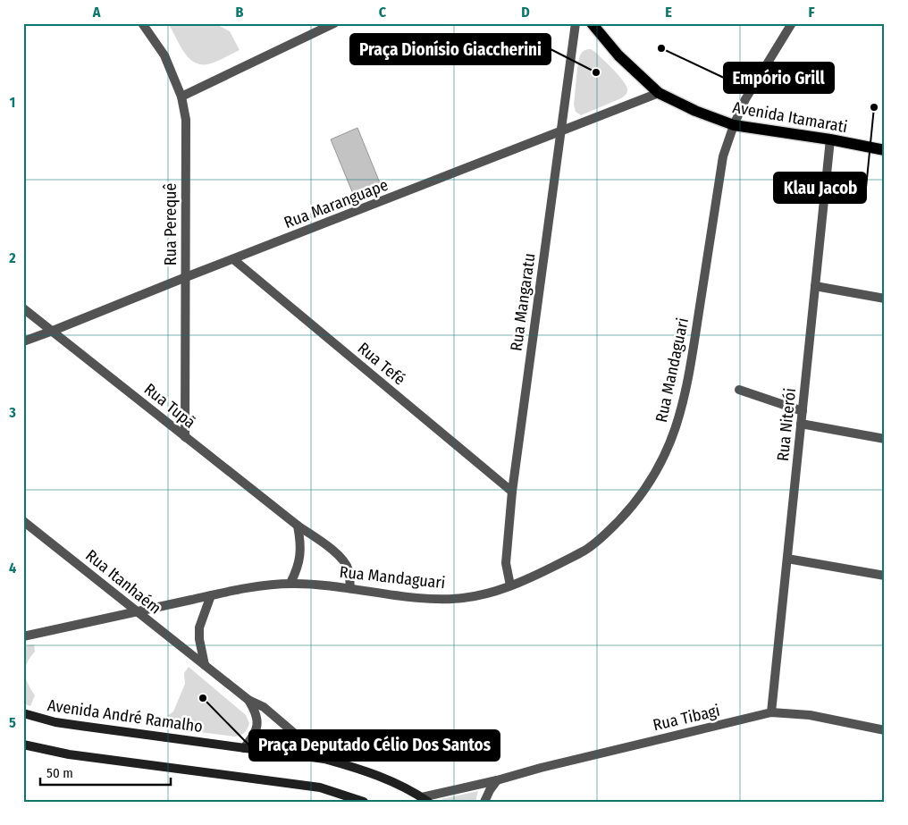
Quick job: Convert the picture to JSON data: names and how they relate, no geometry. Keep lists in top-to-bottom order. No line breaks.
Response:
{"streets":{"main road":["Avenida Itamarati","Avenida André Ramalho"],"street":["Rua Maranguape","Rua Perequê","Rua Mangaratu","Rua Tefé","Rua Mandaguari","Rua Tupã","Rua Niterói","Rua Itanhaém","Rua Tibagi"]},"crossings":[["Avenida Itamarati","Rua Maranguape"],["Avenida Itamarati","Rua Mandaguari"],["Avenida Itamarati","Rua Niterói"],["Rua Maranguape","Rua Perequê"],["Rua Maranguape","Rua Mangaratu"],["Rua Maranguape","Rua Tefé"],["Rua Maranguape","Rua Tupã"],["Rua Perequê","Rua Tupã"],["Rua Mangaratu","Rua Tefé"],["Rua Mangaratu","Rua Mandaguari"],["Rua Mandaguari","Rua Tupã"],["Rua Mandaguari","Rua Itanhaém"],["Rua Niterói","Rua Tibagi"],["Rua Itanhaém","Avenida André Ramalho"],["Avenida André Ramalho","Rua Tibagi"]],"places":["Empório Grill","Praça Dionísio Giaccherini","Klau Jacob","Praça Deputado Célio Dos Santos"],"scale_bar":"50 m","grid":{"columns":["A","B","C","D","E","F"],"rows":["1","2","3","4","5"]}}
